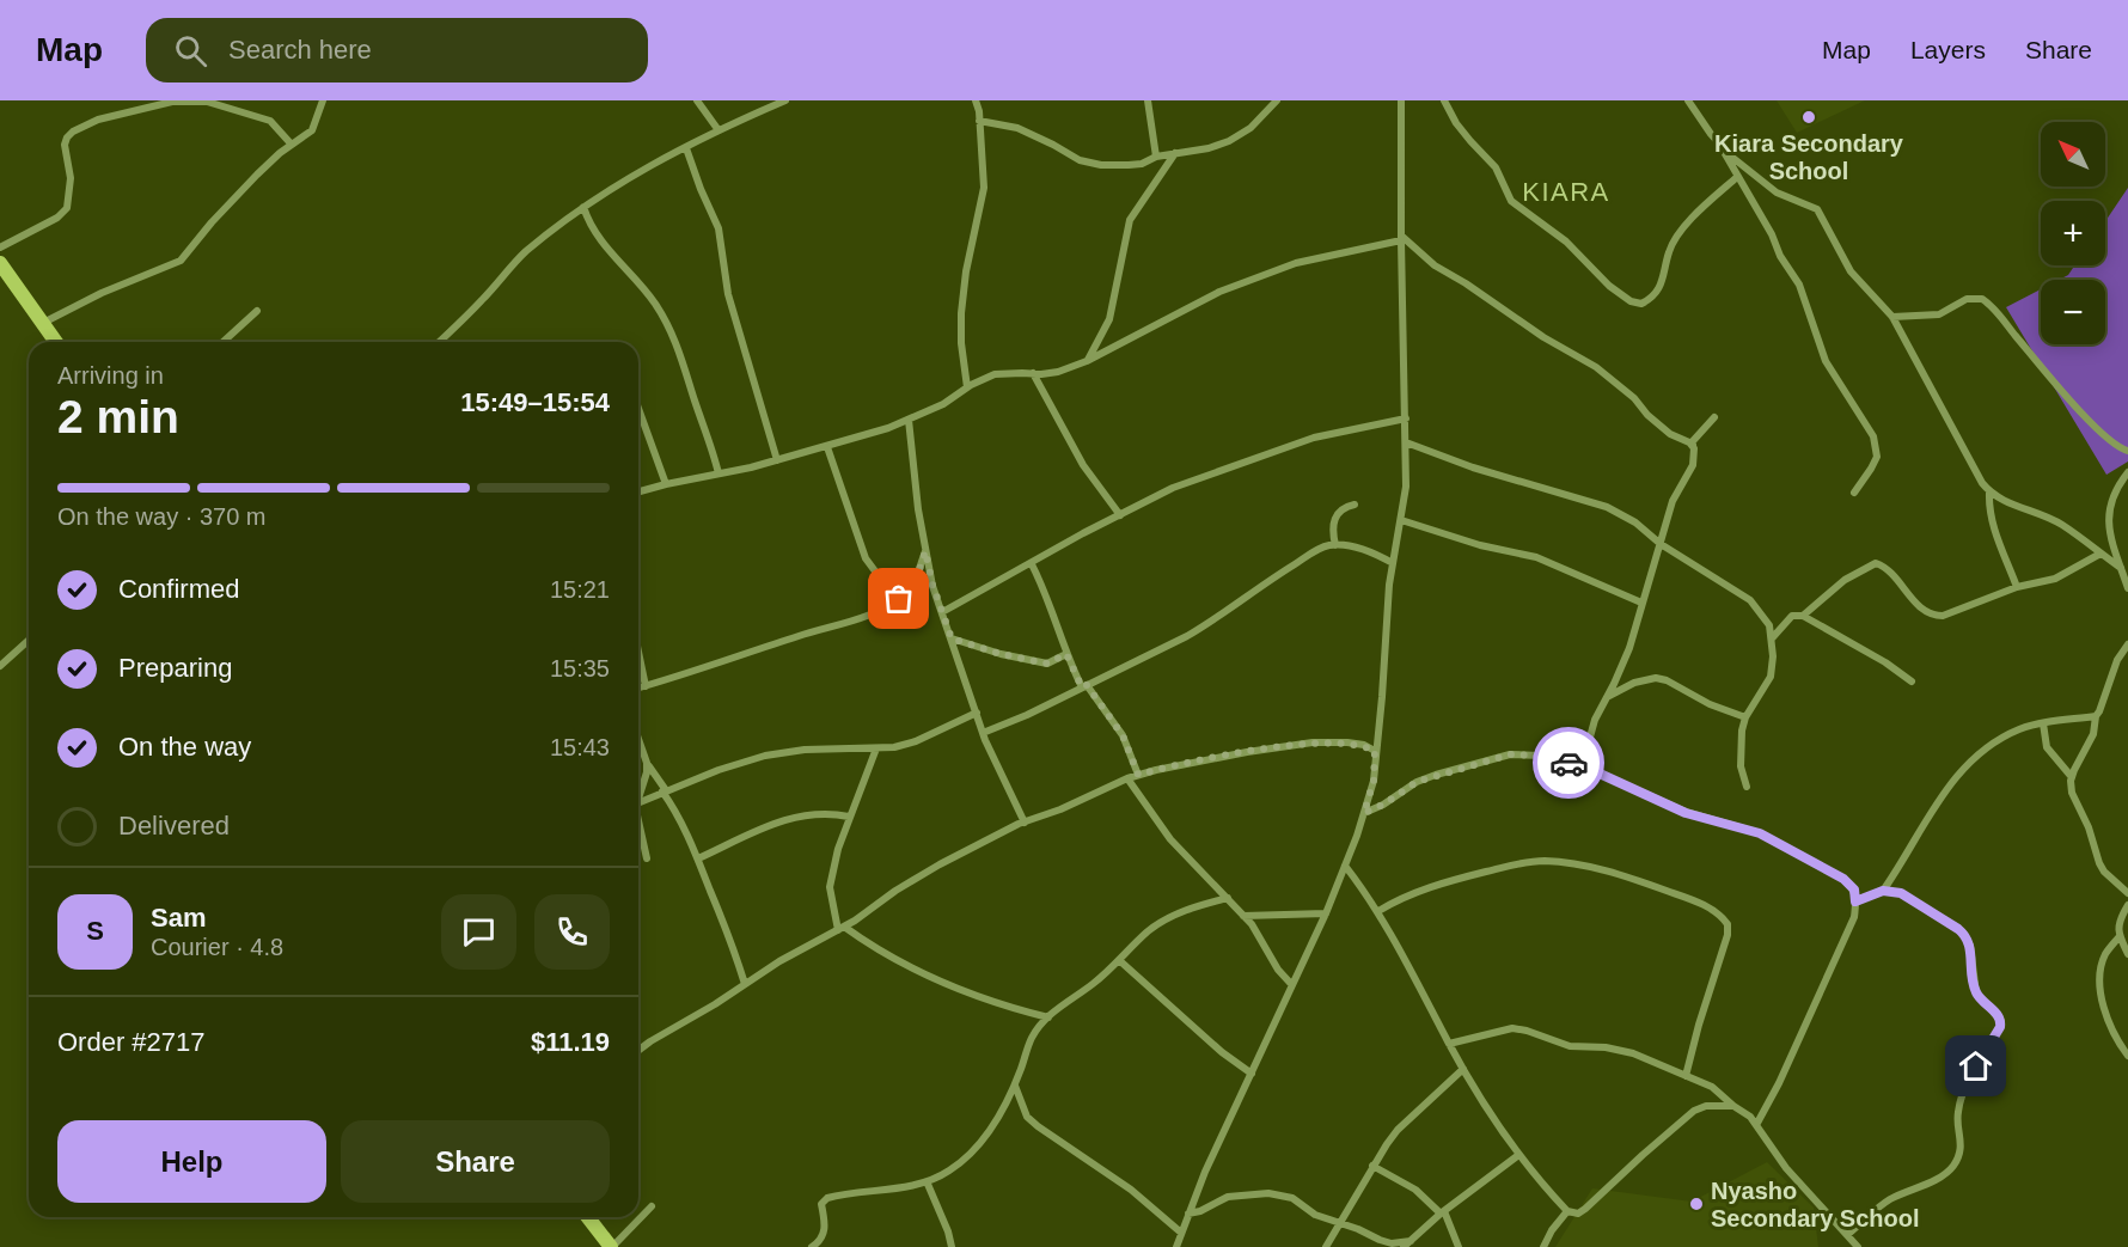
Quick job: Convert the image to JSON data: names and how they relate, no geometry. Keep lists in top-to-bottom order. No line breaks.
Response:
{"districts":["KIARA"],"places":["Kiara Secondary School","Nyasho Secondary School"],"north":"top left","page":{"header":"Map","search":"Search here","nav":["Map","Layers","Share"],"map_buttons":["+","−"],"heading":["2 min","Arriving in","15:49–15:54"],"panel":["Sam","Courier · 4.8","Order #2717","$11.19"],"bar":"On the way · 370 m","list":[["Confirmed","15:21"],["Preparing","15:35"],["On the way","15:43"],"Delivered"],"round":"S","buttons":["Help","Share"]}}
